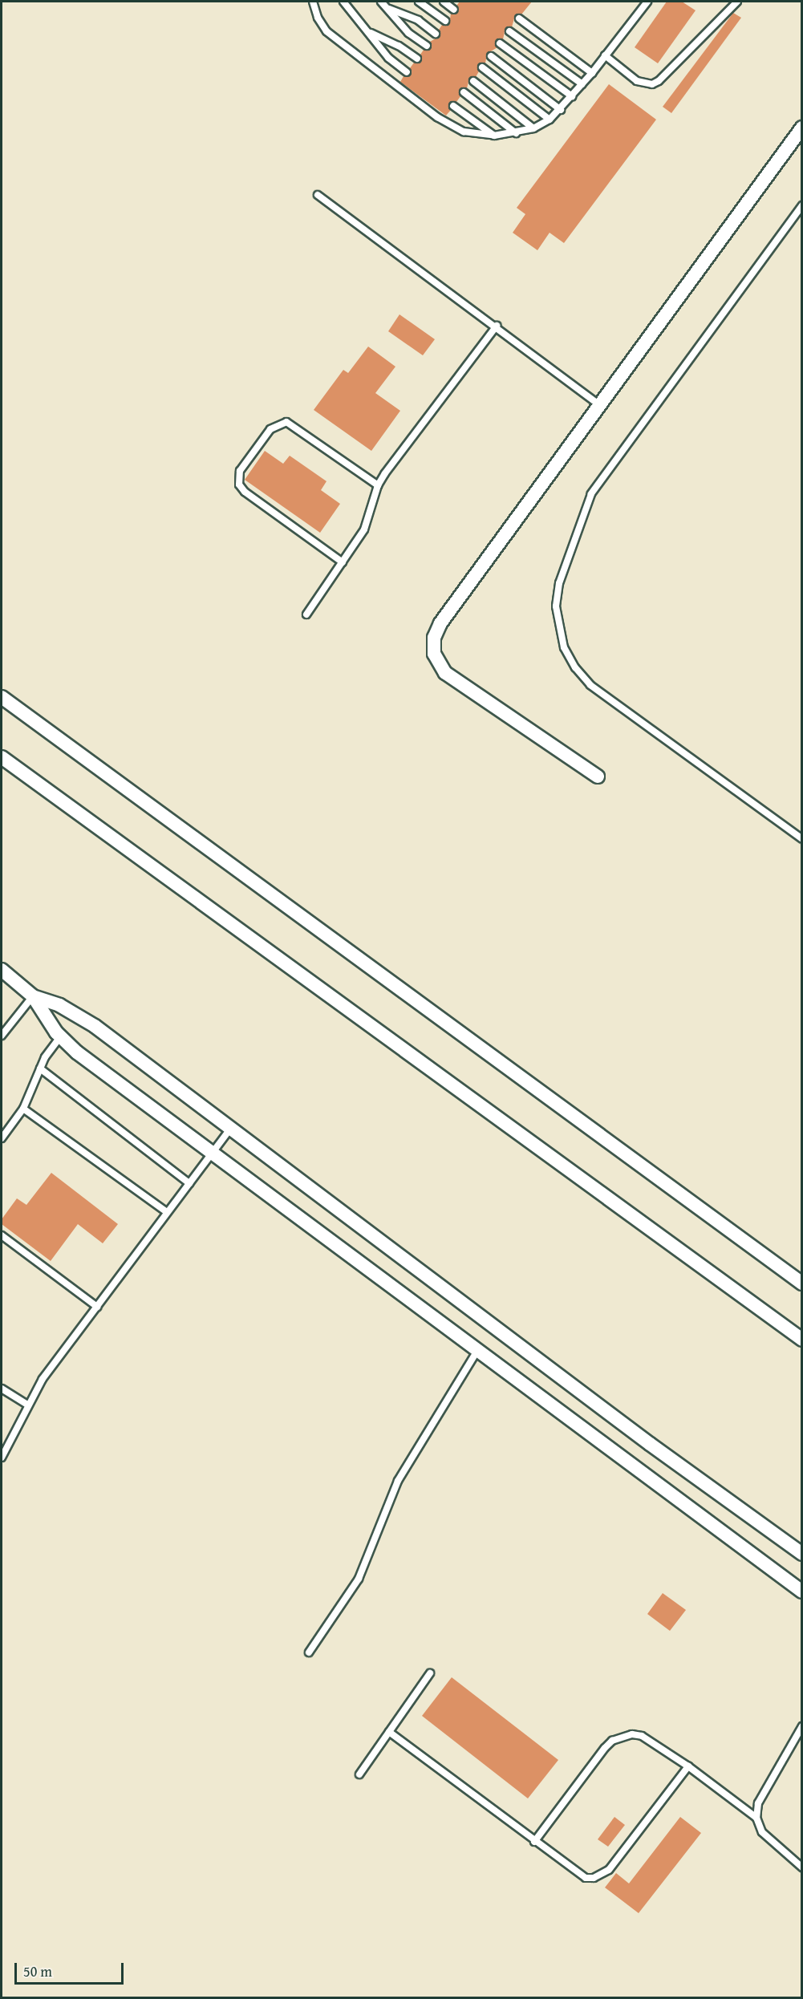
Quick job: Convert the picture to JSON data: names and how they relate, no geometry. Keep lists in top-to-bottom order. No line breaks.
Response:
{"scale_bar":"50 m"}
